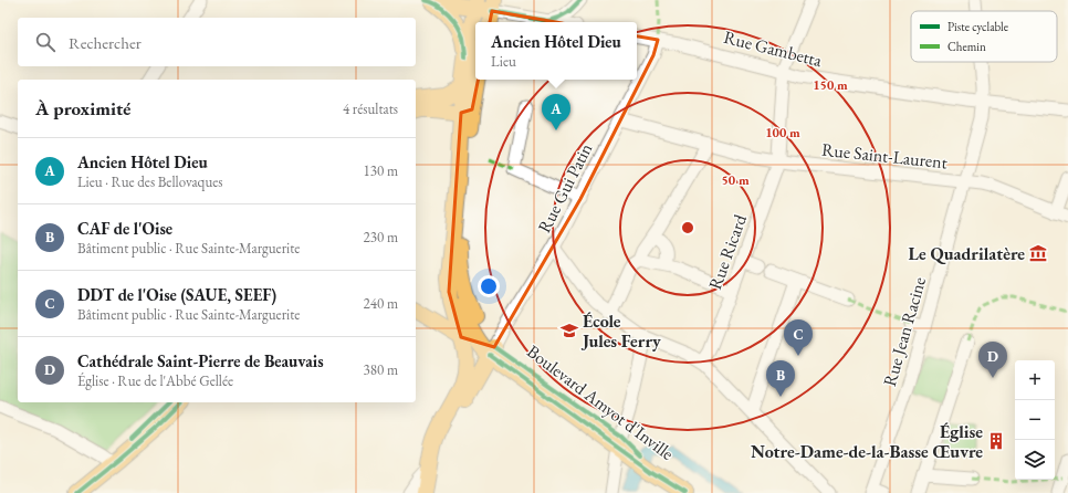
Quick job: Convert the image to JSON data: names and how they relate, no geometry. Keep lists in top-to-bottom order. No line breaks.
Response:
{"streets":{"main road":["Boulevard Amyot d'Inville"],"street":["Rue Gambetta","Rue Saint-Laurent","Rue Gui Patin","Rue Ricard","Rue Jean Racine"]},"crossings":[["Rue Gambetta","Rue Gui Patin"],["Rue Gambetta","Rue Ricard"],["Rue Gambetta","Rue Jean Racine"],["Rue Saint-Laurent","Rue Gui Patin"],["Rue Saint-Laurent","Rue Ricard"],["Rue Saint-Laurent","Rue Jean Racine"],["Rue Gui Patin","Boulevard Amyot d'Inville"]],"places":{"museum":["Le Quadrilatère"],"school or university":["École Jules Ferry"],"building":["Église Notre-Dame-de-la-Basse Œuvre"]},"legend":["Piste cyclable","Chemin"],"page":{"search":"Rechercher","popup":["Ancien Hôtel Dieu","Lieu"],"heading":["À proximité","4 résultats"],"pins":["A","C","D","B"],"list":[{"mark":"A","name":"Ancien Hôtel Dieu","note":"Lieu · Rue des Bellovaques","value":"130 m"},{"mark":"B","name":"CAF de l'Oise","note":"Bâtiment public · Rue Sainte-Marguerite","value":"230 m"},{"mark":"C","name":"DDT de l'Oise (SAUE, SEEF)","note":"Bâtiment public · Rue Sainte-Marguerite","value":"240 m"},{"mark":"D","name":"Cathédrale Saint-Pierre de Beauvais","note":"Église · Rue de l'Abbé Gellée","value":"380 m"}],"map_buttons":["+","−"]},"rings":["150 m","100 m","50 m"]}
